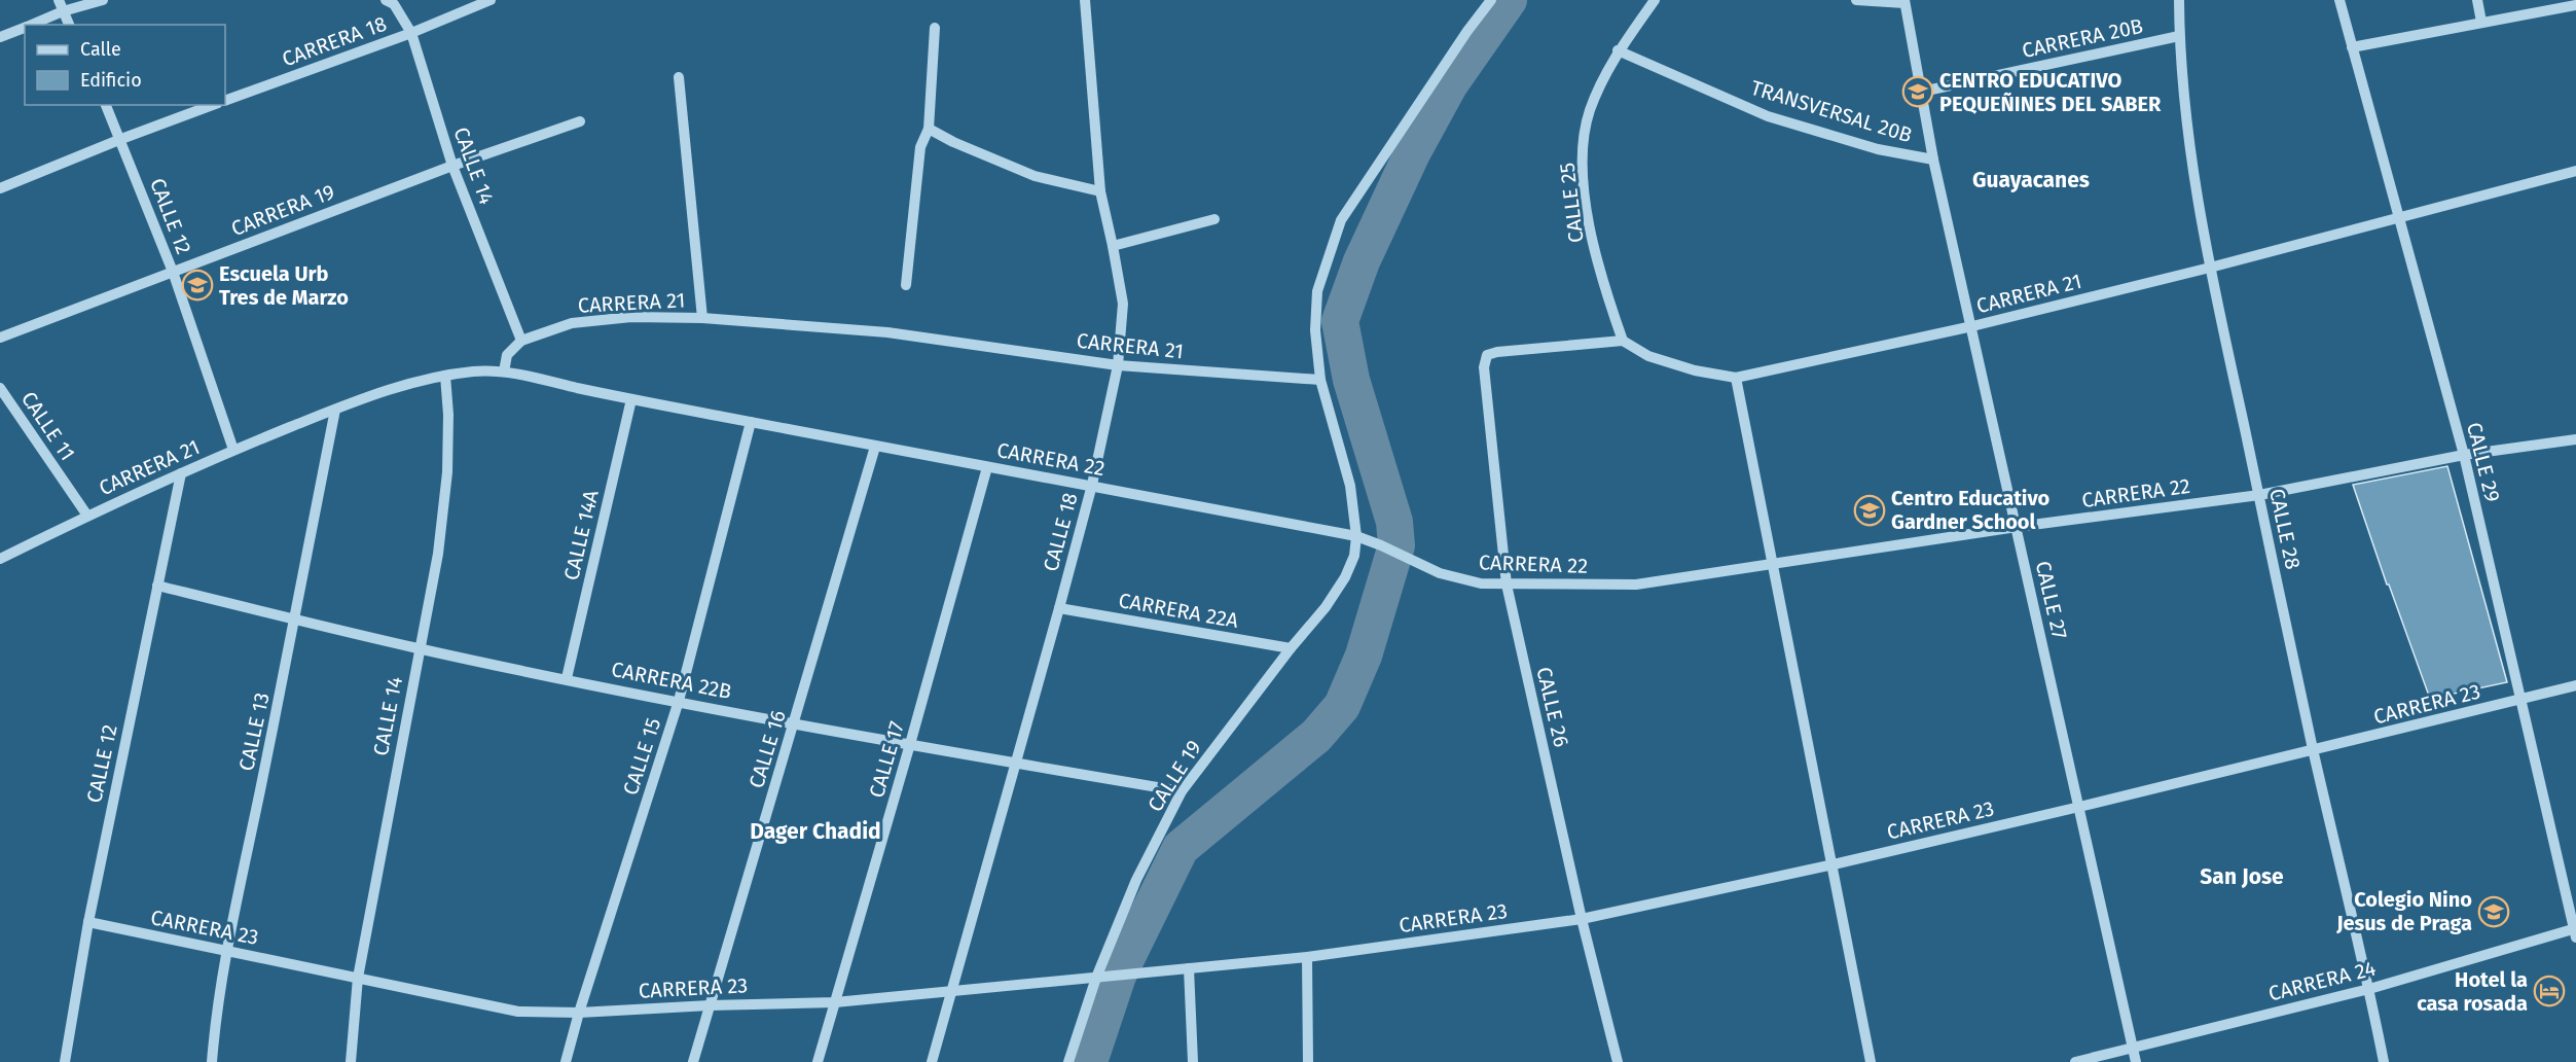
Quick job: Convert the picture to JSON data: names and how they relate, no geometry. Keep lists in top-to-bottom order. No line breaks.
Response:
{"streets":{"street":["CARRERA 20B","CARRERA 18","TRANSVERSAL 20B","CALLE 14","CALLE 25","CARRERA 19","CALLE 12","CARRERA 21","CALLE 11","CARRERA 22","CALLE 29","CALLE 28","CALLE 18","CALLE 14A","CALLE 27","CARRERA 22A","CARRERA 22B","CARRERA 23","CALLE 26","CALLE 13","CALLE 16","CALLE 15","CALLE 17","CALLE 19","CARRERA 24"]},"crossings":[["CARRERA 20B","CALLE 28"],["CARRERA 20B","CALLE 27"],["CARRERA 18","CALLE 14"],["TRANSVERSAL 20B","CALLE 25"],["TRANSVERSAL 20B","CALLE 27"],["CALLE 14","CARRERA 19"],["CALLE 14","CARRERA 21"],["CALLE 14","CARRERA 22B"],["CALLE 14","CARRERA 23"],["CALLE 25","CARRERA 21"],["CALLE 25","CALLE 26"],["CARRERA 19","CALLE 12"],["CALLE 12","CARRERA 21"],["CALLE 12","CARRERA 22B"],["CALLE 12","CARRERA 23"],["CARRERA 21","CALLE 11"],["CARRERA 21","CARRERA 22"],["CARRERA 21","CALLE 29"],["CARRERA 21","CALLE 28"],["CARRERA 21","CALLE 18"],["CARRERA 21","CALLE 27"],["CARRERA 21","CALLE 26"],["CARRERA 21","CALLE 13"],["CARRERA 21","CALLE 19"],["CARRERA 22","CALLE 29"],["CARRERA 22","CALLE 28"],["CARRERA 22","CALLE 18"],["CARRERA 22","CALLE 14A"],["CARRERA 22","CALLE 27"],["CARRERA 22","CALLE 26"],["CARRERA 22","CALLE 16"],["CARRERA 22","CALLE 15"],["CARRERA 22","CALLE 17"],["CARRERA 22","CALLE 19"],["CALLE 29","CARRERA 23"],["CALLE 29","CARRERA 24"],["CALLE 28","CARRERA 23"],["CALLE 28","CARRERA 24"],["CALLE 18","CARRERA 22A"],["CALLE 18","CARRERA 22B"],["CALLE 18","CARRERA 23"],["CALLE 14A","CARRERA 22B"],["CALLE 27","CARRERA 23"],["CALLE 27","CARRERA 24"],["CARRERA 22A","CALLE 19"],["CARRERA 22B","CALLE 13"],["CARRERA 22B","CALLE 16"],["CARRERA 22B","CALLE 15"],["CARRERA 22B","CALLE 17"],["CARRERA 22B","CALLE 19"],["CARRERA 23","CALLE 26"],["CARRERA 23","CALLE 13"],["CARRERA 23","CALLE 16"],["CARRERA 23","CALLE 15"],["CARRERA 23","CALLE 17"],["CARRERA 23","CALLE 19"]],"districts":["Guayacanes","Dager Chadid","San Jose"],"places":{"school or university":["CENTRO EDUCATIVO PEQUEÑINES DEL SABER","Escuela Urb Tres de Marzo","Centro Educativo Gardner School","Colegio Nino Jesus de Praga"],"hotel":["Hotel la casa rosada"]},"legend":["Calle","Edificio"]}
